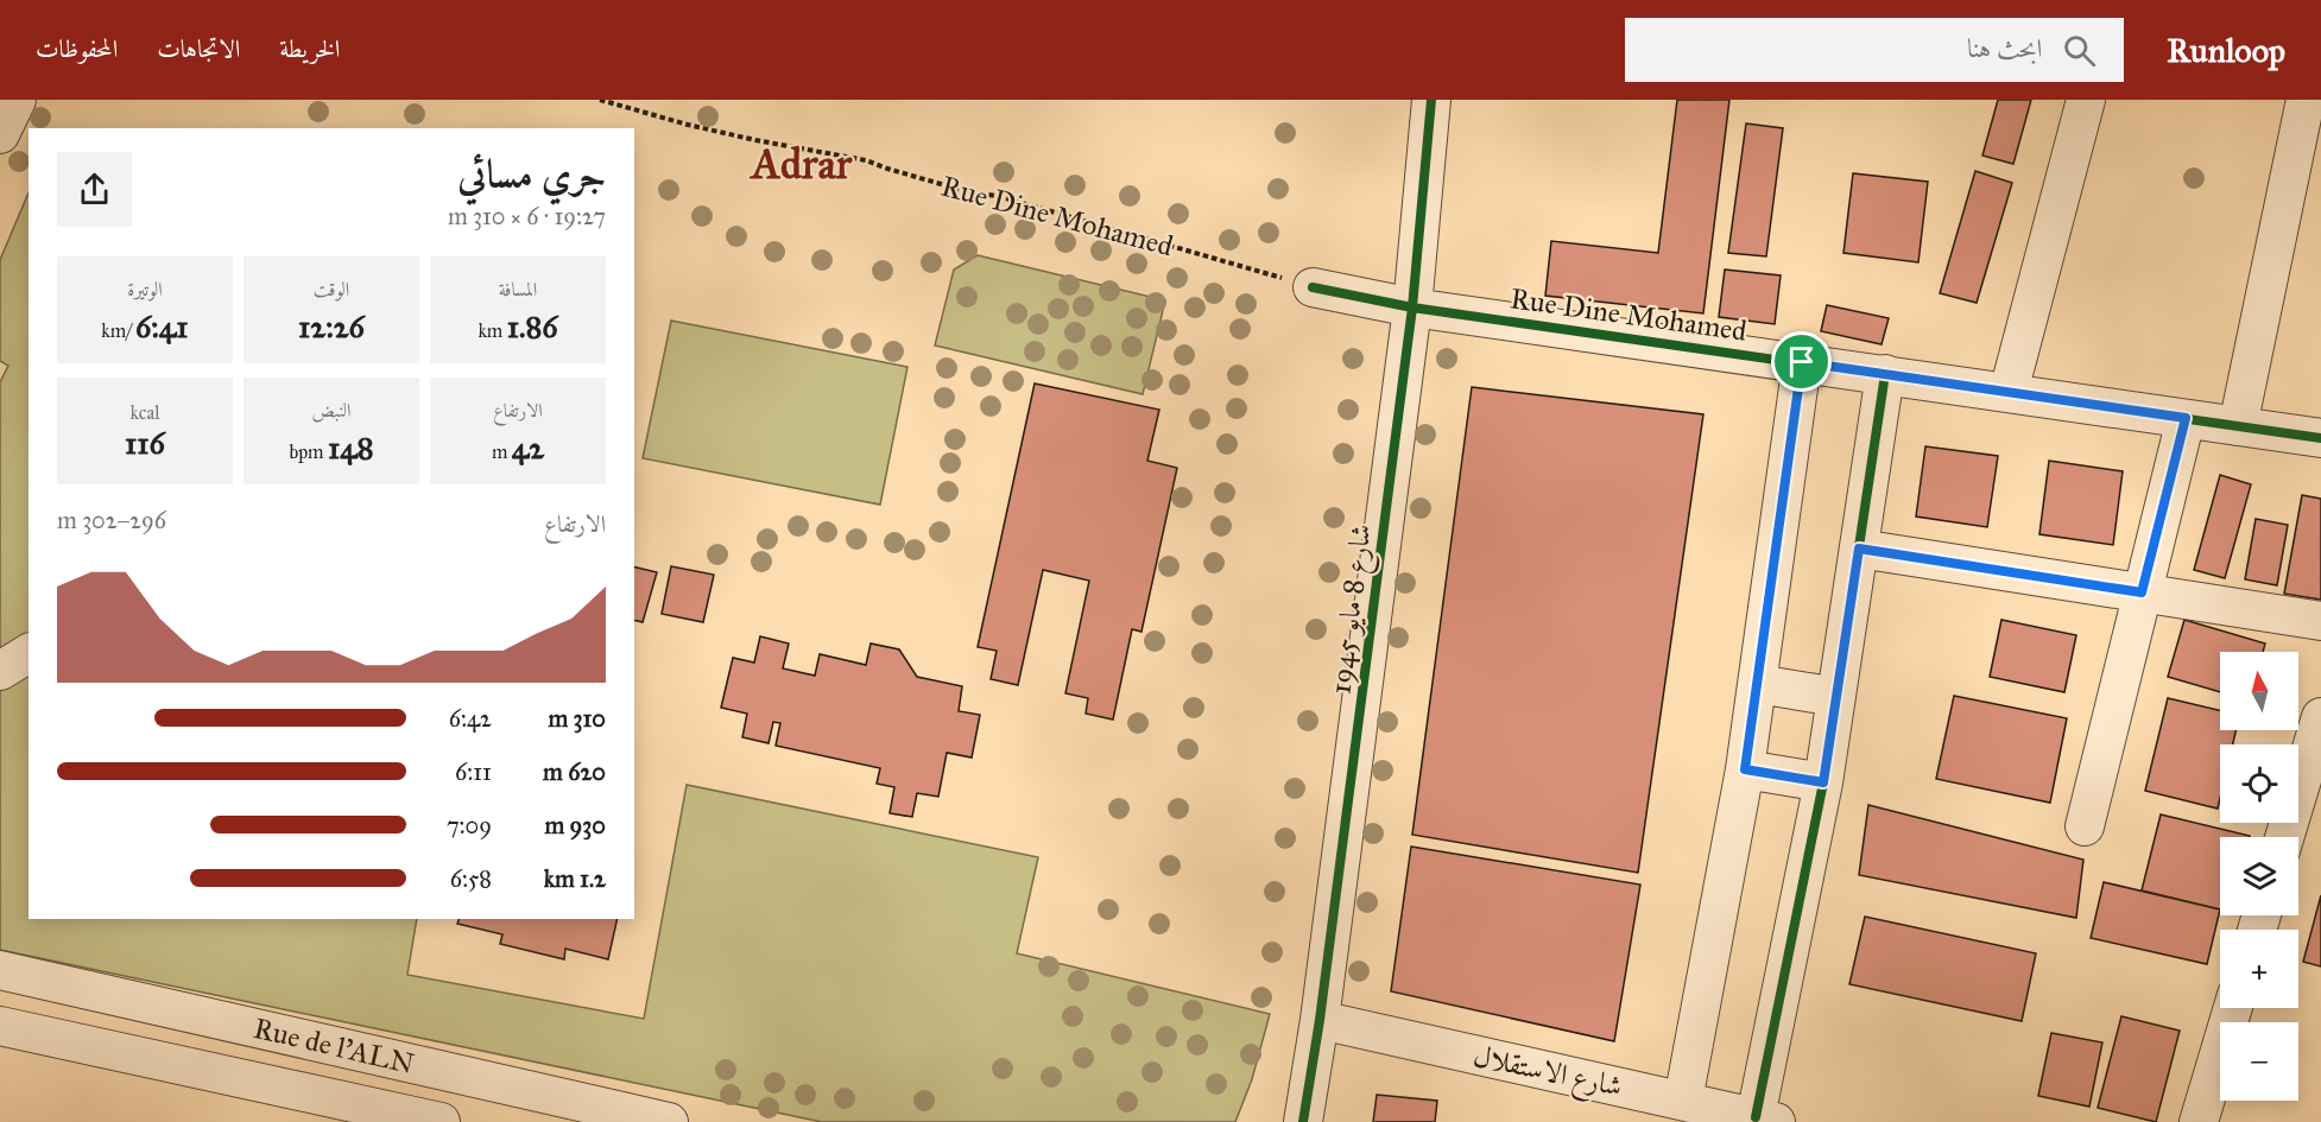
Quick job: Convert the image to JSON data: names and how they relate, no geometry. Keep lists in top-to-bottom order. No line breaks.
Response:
{"streets":{"street":["Rue Dine Mohamed","شارع 8 مايو 1945","Rue de l'ALN","شارع الاستقلال"]},"crossings":[["Rue Dine Mohamed","شارع 8 مايو 1945"],["شارع 8 مايو 1945","شارع الاستقلال"]],"districts":["Adrar"],"north":"top","page":{"header":"Runloop","search":"ابحث هنا","nav":["الخريطة","الاتجاهات","المحفوظات"],"heading":["جري مسائي","19:27 · 6 × 310 m"],"stats":[["المسافة","1.86 km"],["الوقت","12:26"],["الوتيرة","6:41 /km"],["الارتفاع","42 m"],["النبض","148 bpm"],["kcal","116"]],"chart":["الارتفاع","296–302 m"],"map_buttons":["+","−"],"list":[{"name":"310 m","note":"6:42"},{"name":"620 m","note":"6:11"},{"name":"930 m","note":"7:09"},{"name":"1.2 km","note":"6:58"}]}}
